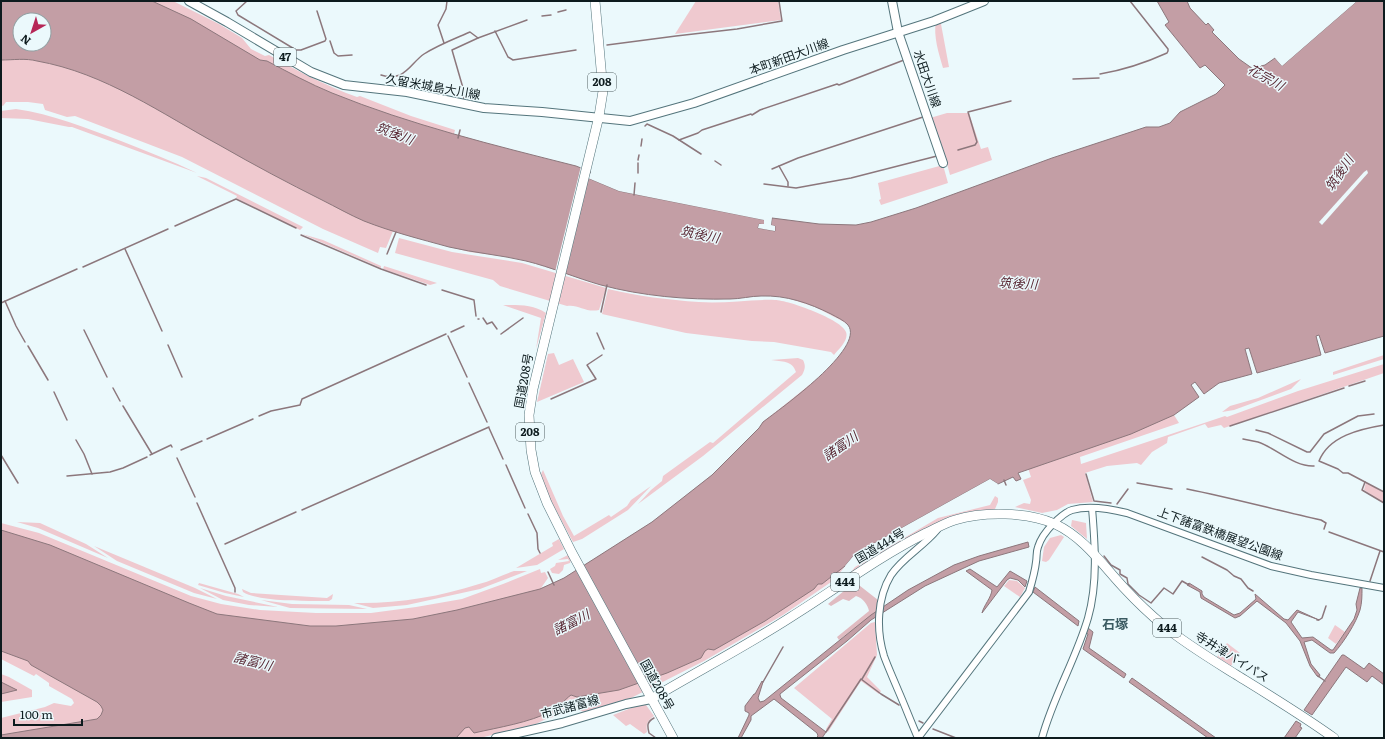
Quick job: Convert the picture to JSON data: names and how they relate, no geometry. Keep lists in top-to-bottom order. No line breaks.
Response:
{"streets":{"highway":["208","国道208号","国道444号","444","寺井津バイパス"],"main road":["47","本町新田大川線","水田大川線","久留米城島大川線","市武諸富線"],"street":["上下諸富鉄橋展望公園線"]},"crossings":[["本町新田大川線","水田大川線"],["本町新田大川線","久留米城島大川線"],["本町新田大川線","国道208号"],["久留米城島大川線","国道208号"],["国道208号","国道444号"],["国道208号","市武諸富線"],["上下諸富鉄橋展望公園線","国道444号"],["上下諸富鉄橋展望公園線","寺井津バイパス"],["国道444号","寺井津バイパス"],["国道444号","市武諸富線"]],"districts":["石塚"],"water":["花宗川","筑後川","諸富川"],"scale_bar":"100 m","north":"bottom left"}
